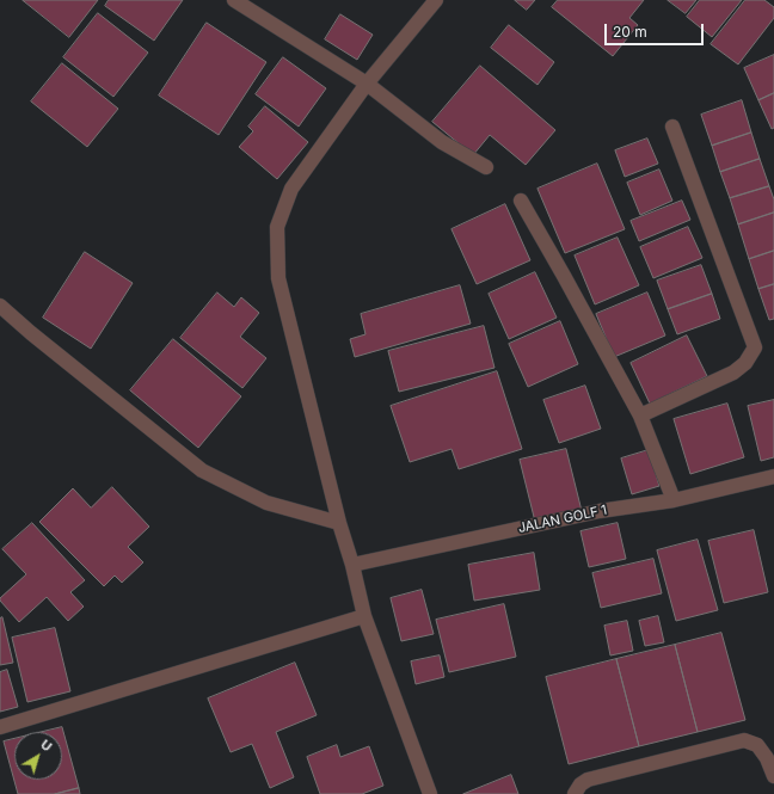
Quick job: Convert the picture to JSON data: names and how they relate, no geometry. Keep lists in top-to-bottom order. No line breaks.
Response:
{"streets":{"street":["JALAN GOLF 1"]},"scale_bar":"20 m","north":"top right"}
